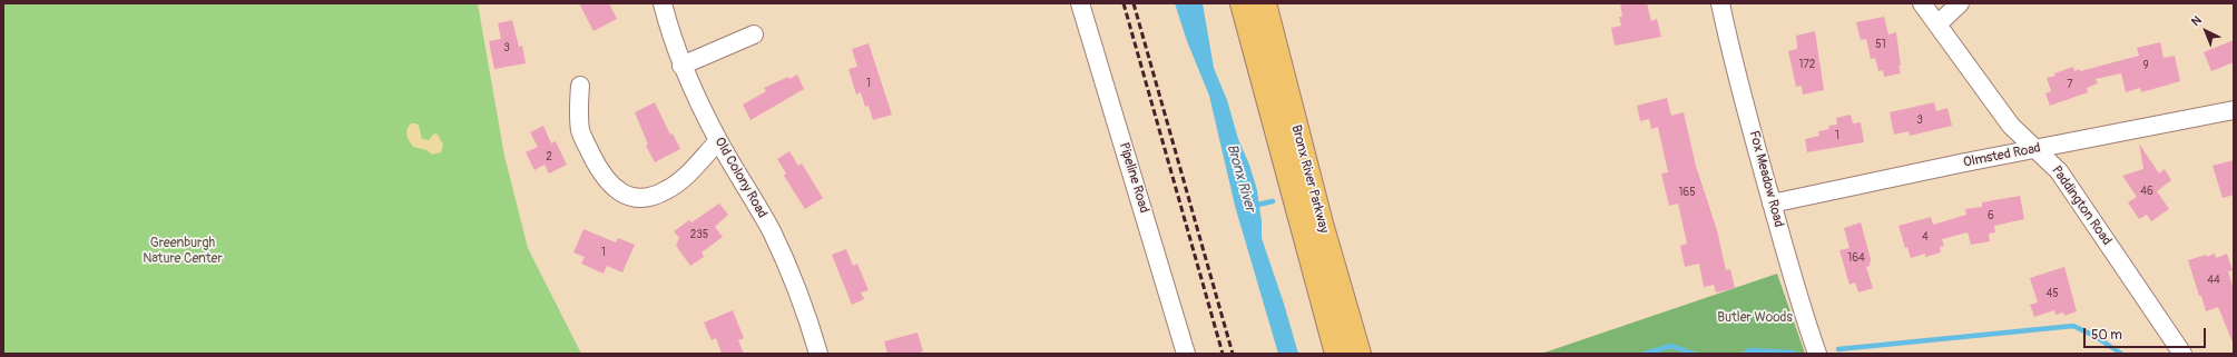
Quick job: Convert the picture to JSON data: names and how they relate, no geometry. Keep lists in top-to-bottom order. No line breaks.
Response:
{"streets":{"highway":["Bronx River Parkway"],"street":["Olmsted Road","Old Colony Road","Pipeline Road","Fox Meadow Road","Paddington Road"]},"crossings":[["Olmsted Road","Fox Meadow Road"],["Olmsted Road","Paddington Road"]],"water":["Bronx River"],"parks":["Greenburgh Nature Center","Butler Woods"],"house_numbers":["51","3","172","9","1","7","3","1","2","46","165","6","235","4","1","164","44","45"],"scale_bar":"50 m","north":"top left"}
